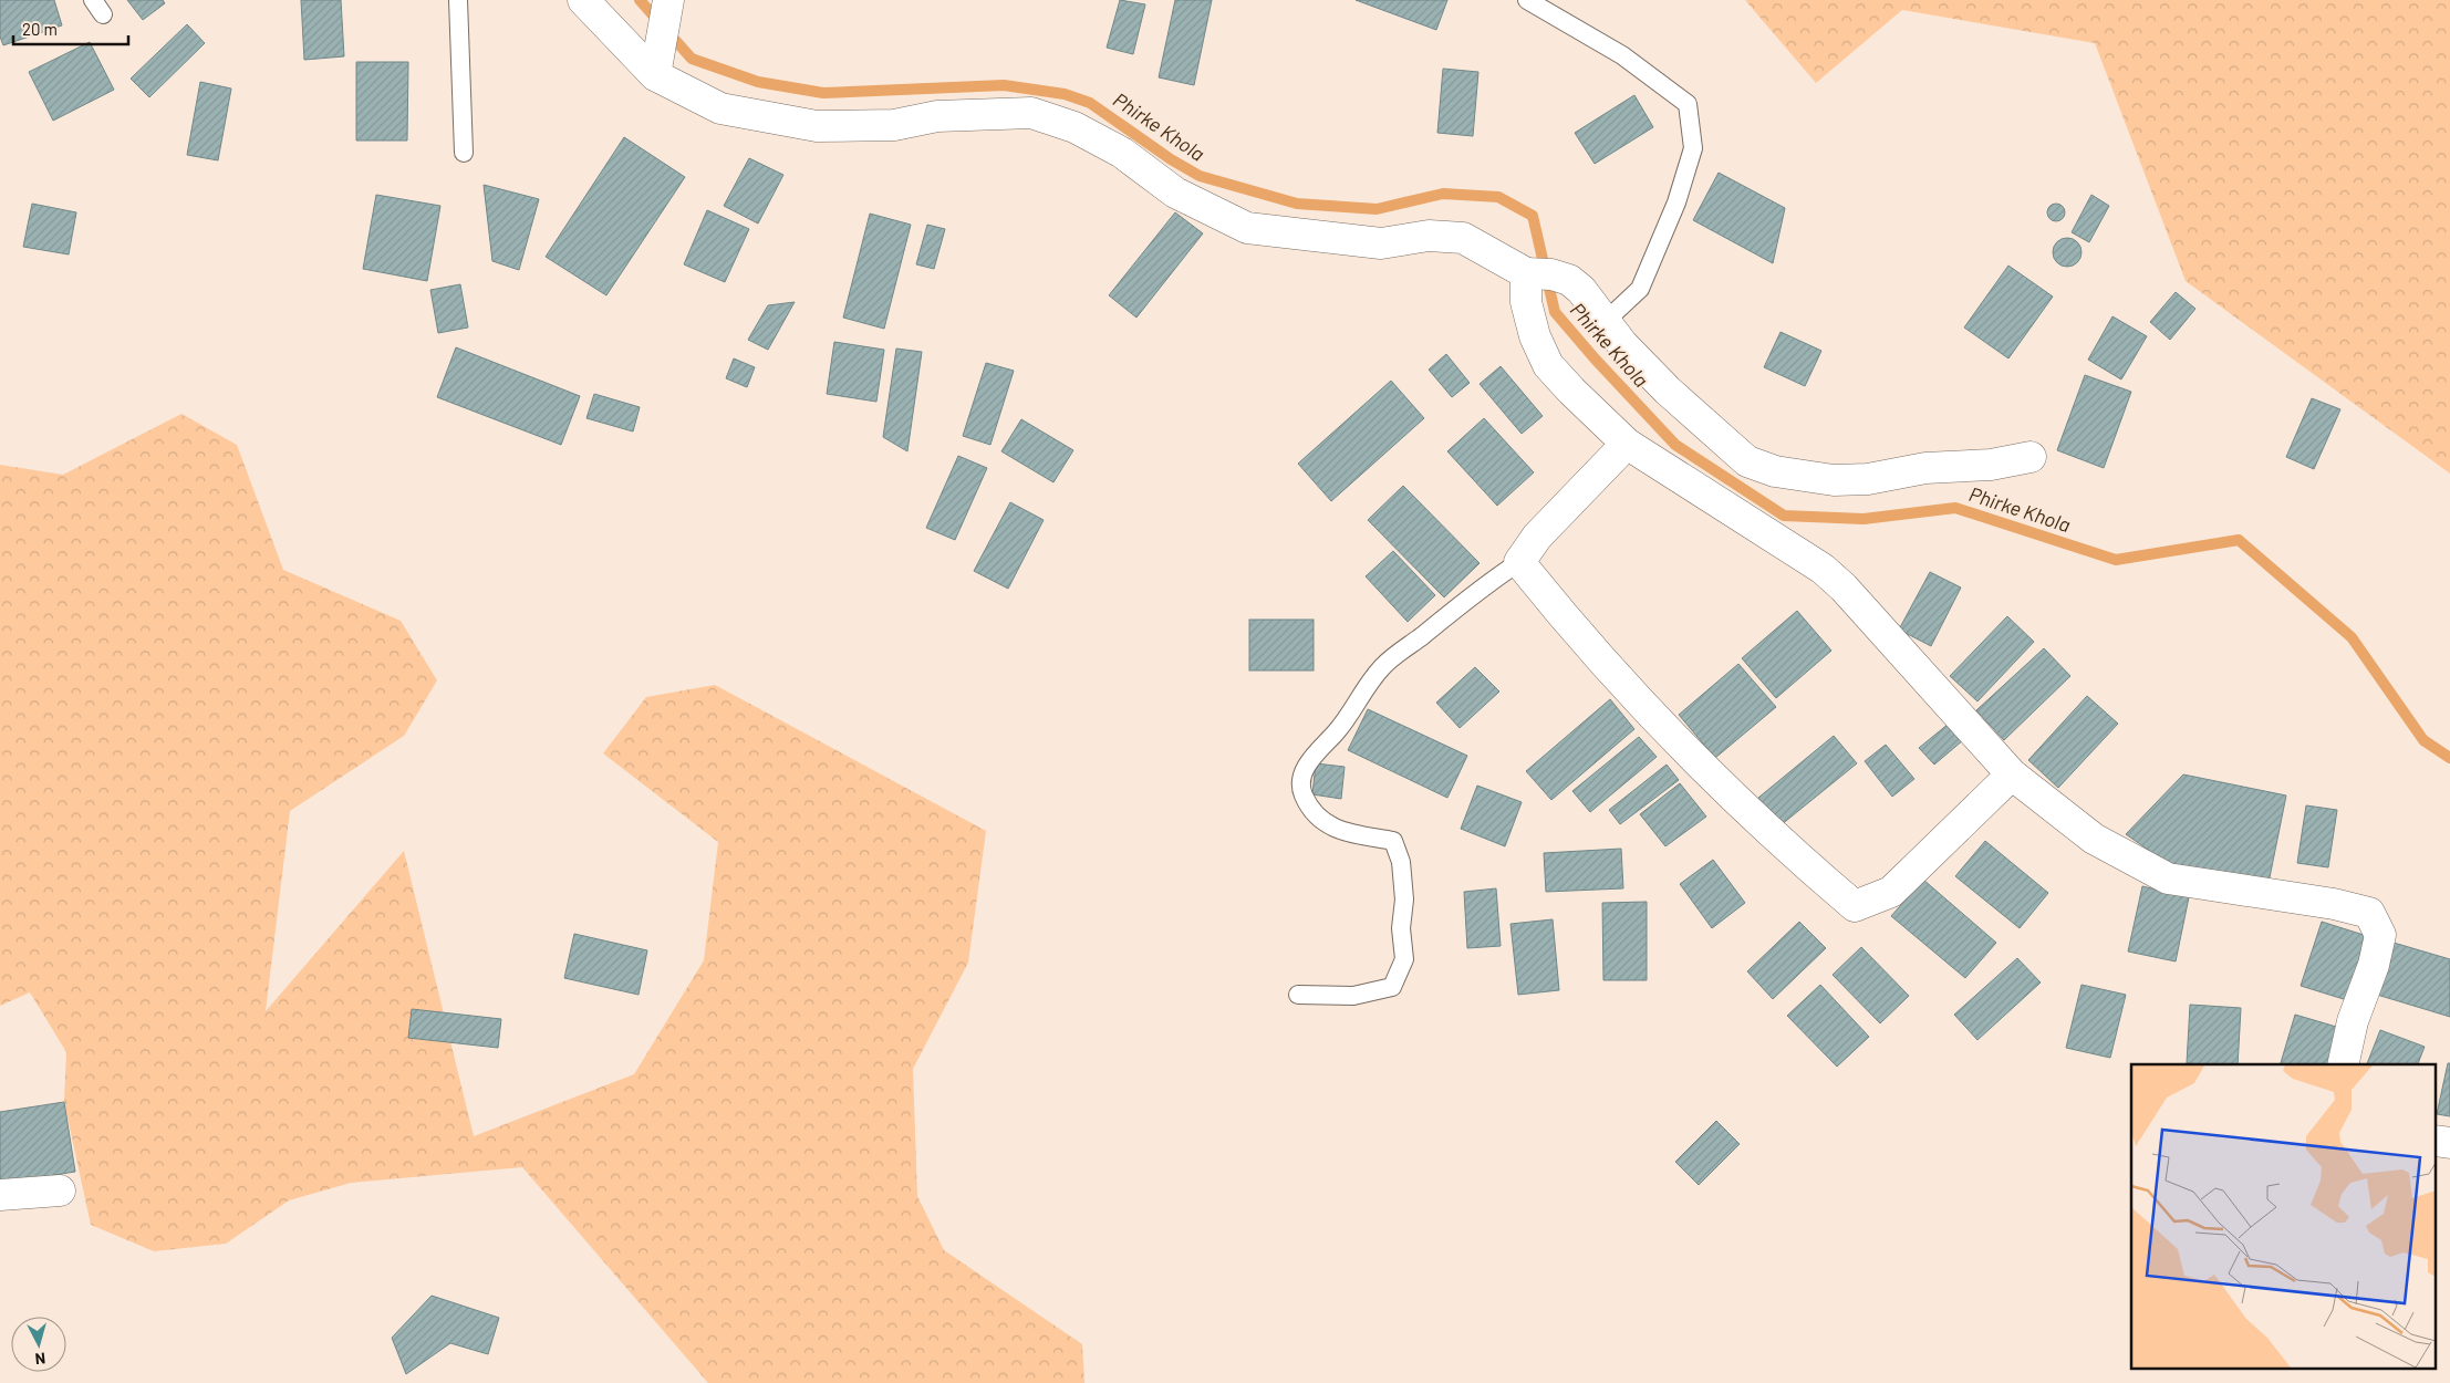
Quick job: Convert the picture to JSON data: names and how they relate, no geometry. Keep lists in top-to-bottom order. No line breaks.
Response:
{"water":["Phirke Khola"],"scale_bar":"20 m","north":"bottom"}
